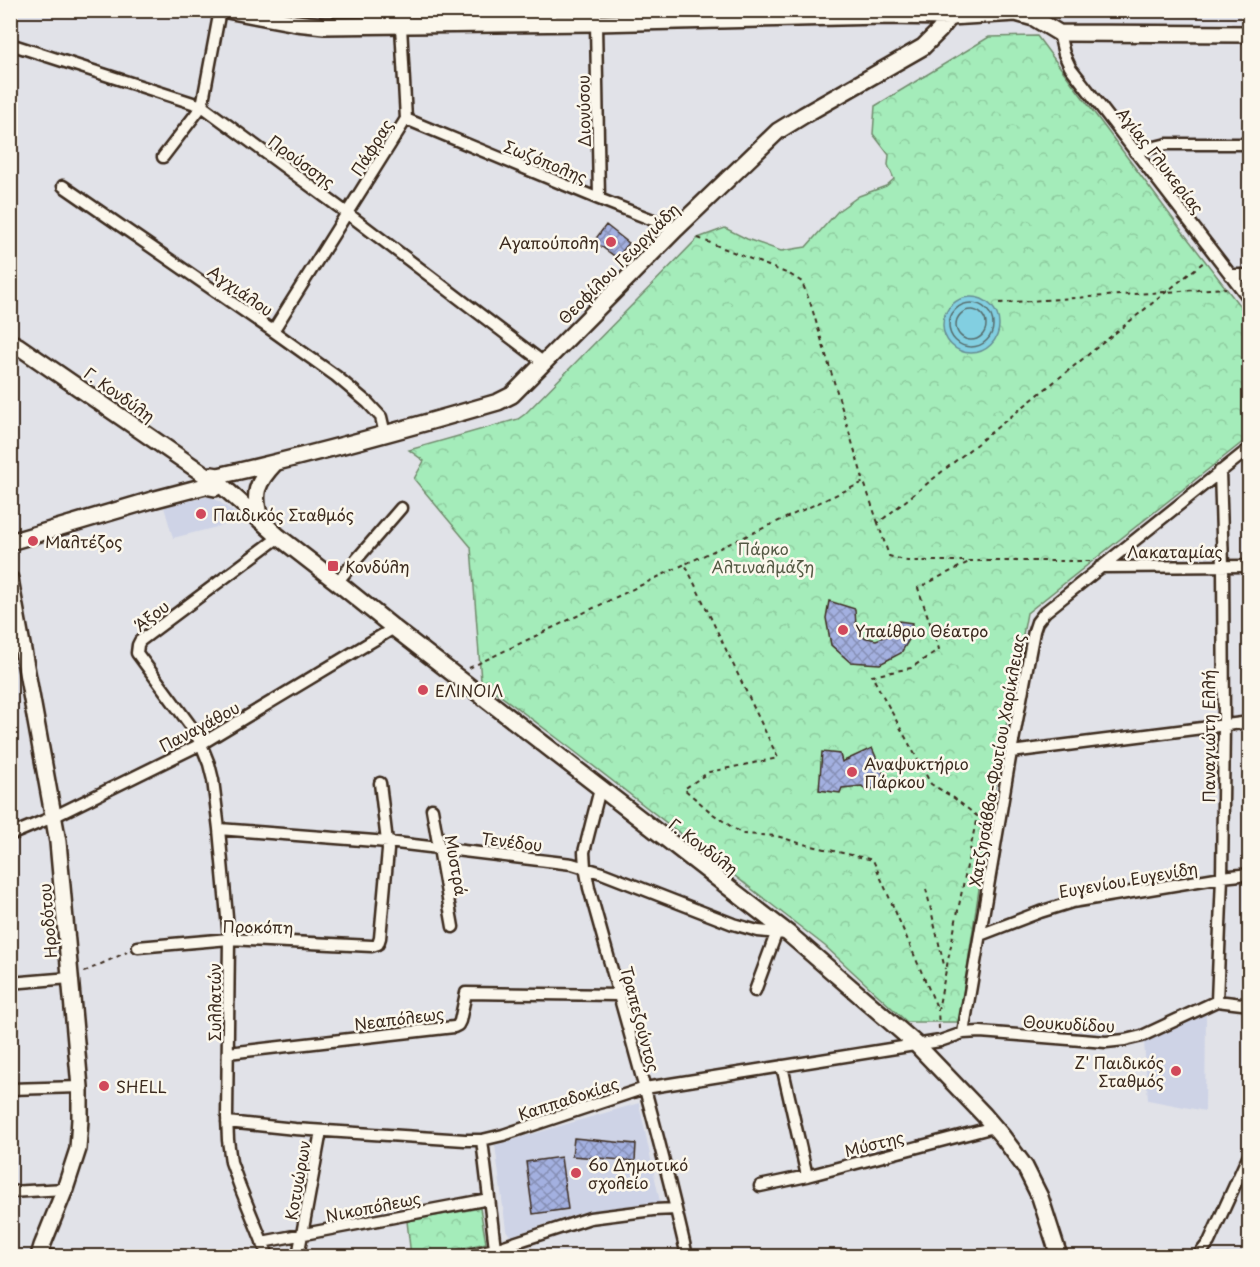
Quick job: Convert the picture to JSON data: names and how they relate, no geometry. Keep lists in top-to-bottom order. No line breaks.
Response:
{"streets":{"street":["Διονύσου","Πάφρας","Αγίας Γλυκερίας","Προύσσης","Σωζόπολης","Θεοφίλου Γεωργιάδη","Αγχιάλου","Γ. Κονδύλη","Λακαταμίας","Άξου","Παναγάθου","Παναγιώτη Ελλή","Χατζησάββα-Φωτίου Χαρίκλειας","Τενέδου","Μυστρά","Ευγενίου Ευγενίδη","Ηροδότου","Προκόπη","Συλλατών","Νεαπόλεως","Τραπεζούντος","Θουκυδίδου","Καππαδοκίας","Μύστης","Κοτυώρων","Νικοπόλεως"]},"crossings":[["Διονύσου","Σωζόπολης"],["Πάφρας","Προύσσης"],["Πάφρας","Σωζόπολης"],["Πάφρας","Αγχιάλου"],["Προύσσης","Θεοφίλου Γεωργιάδη"],["Σωζόπολης","Θεοφίλου Γεωργιάδη"],["Θεοφίλου Γεωργιάδη","Αγχιάλου"],["Θεοφίλου Γεωργιάδη","Γ. Κονδύλη"],["Γ. Κονδύλη","Άξου"],["Γ. Κονδύλη","Παναγάθου"],["Γ. Κονδύλη","Τενέδου"],["Γ. Κονδύλη","Τραπεζούντος"],["Γ. Κονδύλη","Θουκυδίδου"],["Γ. Κονδύλη","Καππαδοκίας"],["Γ. Κονδύλη","Μύστης"],["Λακαταμίας","Παναγιώτη Ελλή"],["Λακαταμίας","Χατζησάββα-Φωτίου Χαρίκλειας"],["Άξου","Παναγάθου"],["Άξου","Συλλατών"],["Παναγάθου","Ηροδότου"],["Παναγάθου","Συλλατών"],["Παναγιώτη Ελλή","Χατζησάββα-Φωτίου Χαρίκλειας"],["Παναγιώτη Ελλή","Ευγενίου Ευγενίδη"],["Παναγιώτη Ελλή","Θουκυδίδου"],["Χατζησάββα-Φωτίου Χαρίκλειας","Ευγενίου Ευγενίδη"],["Χατζησάββα-Φωτίου Χαρίκλειας","Θουκυδίδου"],["Τενέδου","Μυστρά"],["Τενέδου","Προκόπη"],["Τενέδου","Συλλατών"],["Τενέδου","Τραπεζούντος"],["Προκόπη","Συλλατών"],["Συλλατών","Νεαπόλεως"],["Συλλατών","Καππαδοκίας"],["Συλλατών","Νικοπόλεως"],["Νεαπόλεως","Τραπεζούντος"],["Τραπεζούντος","Καππαδοκίας"],["Θουκυδίδου","Καππαδοκίας"],["Καππαδοκίας","Κοτυώρων"],["Κοτυώρων","Νικοπόλεως"]],"parks":["Πάρκο Αλτιναλμάζη"],"places":{"other":["Αγαπούπολη","Παιδικός Σταθμός","Μαλτέζος","Υπαίθριο Θέατρο","ΕΛΙΝΟΙΛ","Αναψυκτήριο Πάρκου","Ζ' Παιδικός Σταθμός","SHELL","6ο Δημοτικό σχολείο"],"transit":["Κονδύλη"]}}
